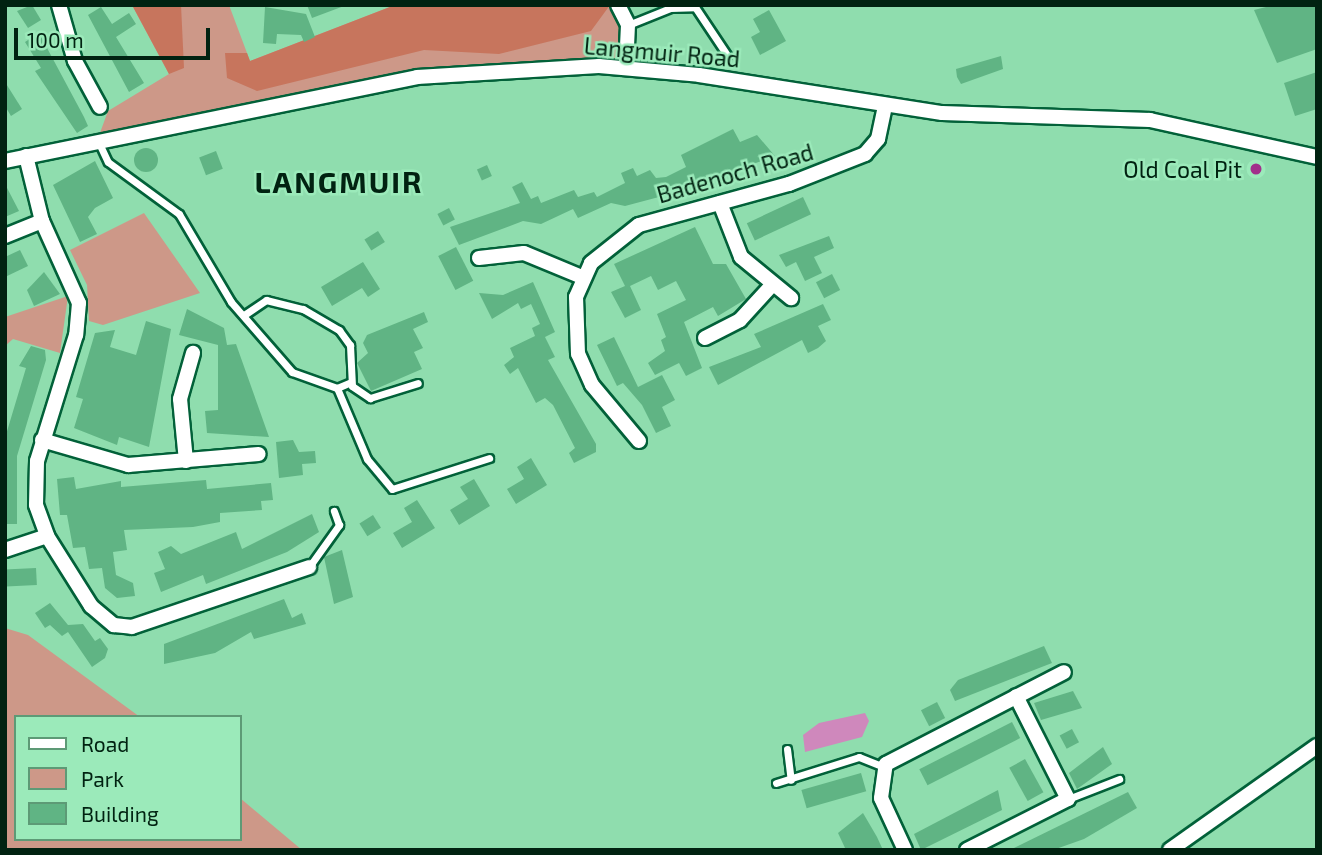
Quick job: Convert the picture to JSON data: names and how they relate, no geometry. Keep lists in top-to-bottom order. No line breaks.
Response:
{"streets":{"street":["Langmuir Road","Badenoch Road"]},"crossings":[["Langmuir Road","Badenoch Road"]],"districts":["LANGMUIR"],"places":["Old Coal Pit"],"legend":["Road","Park","Building"],"scale_bar":"100 m"}
